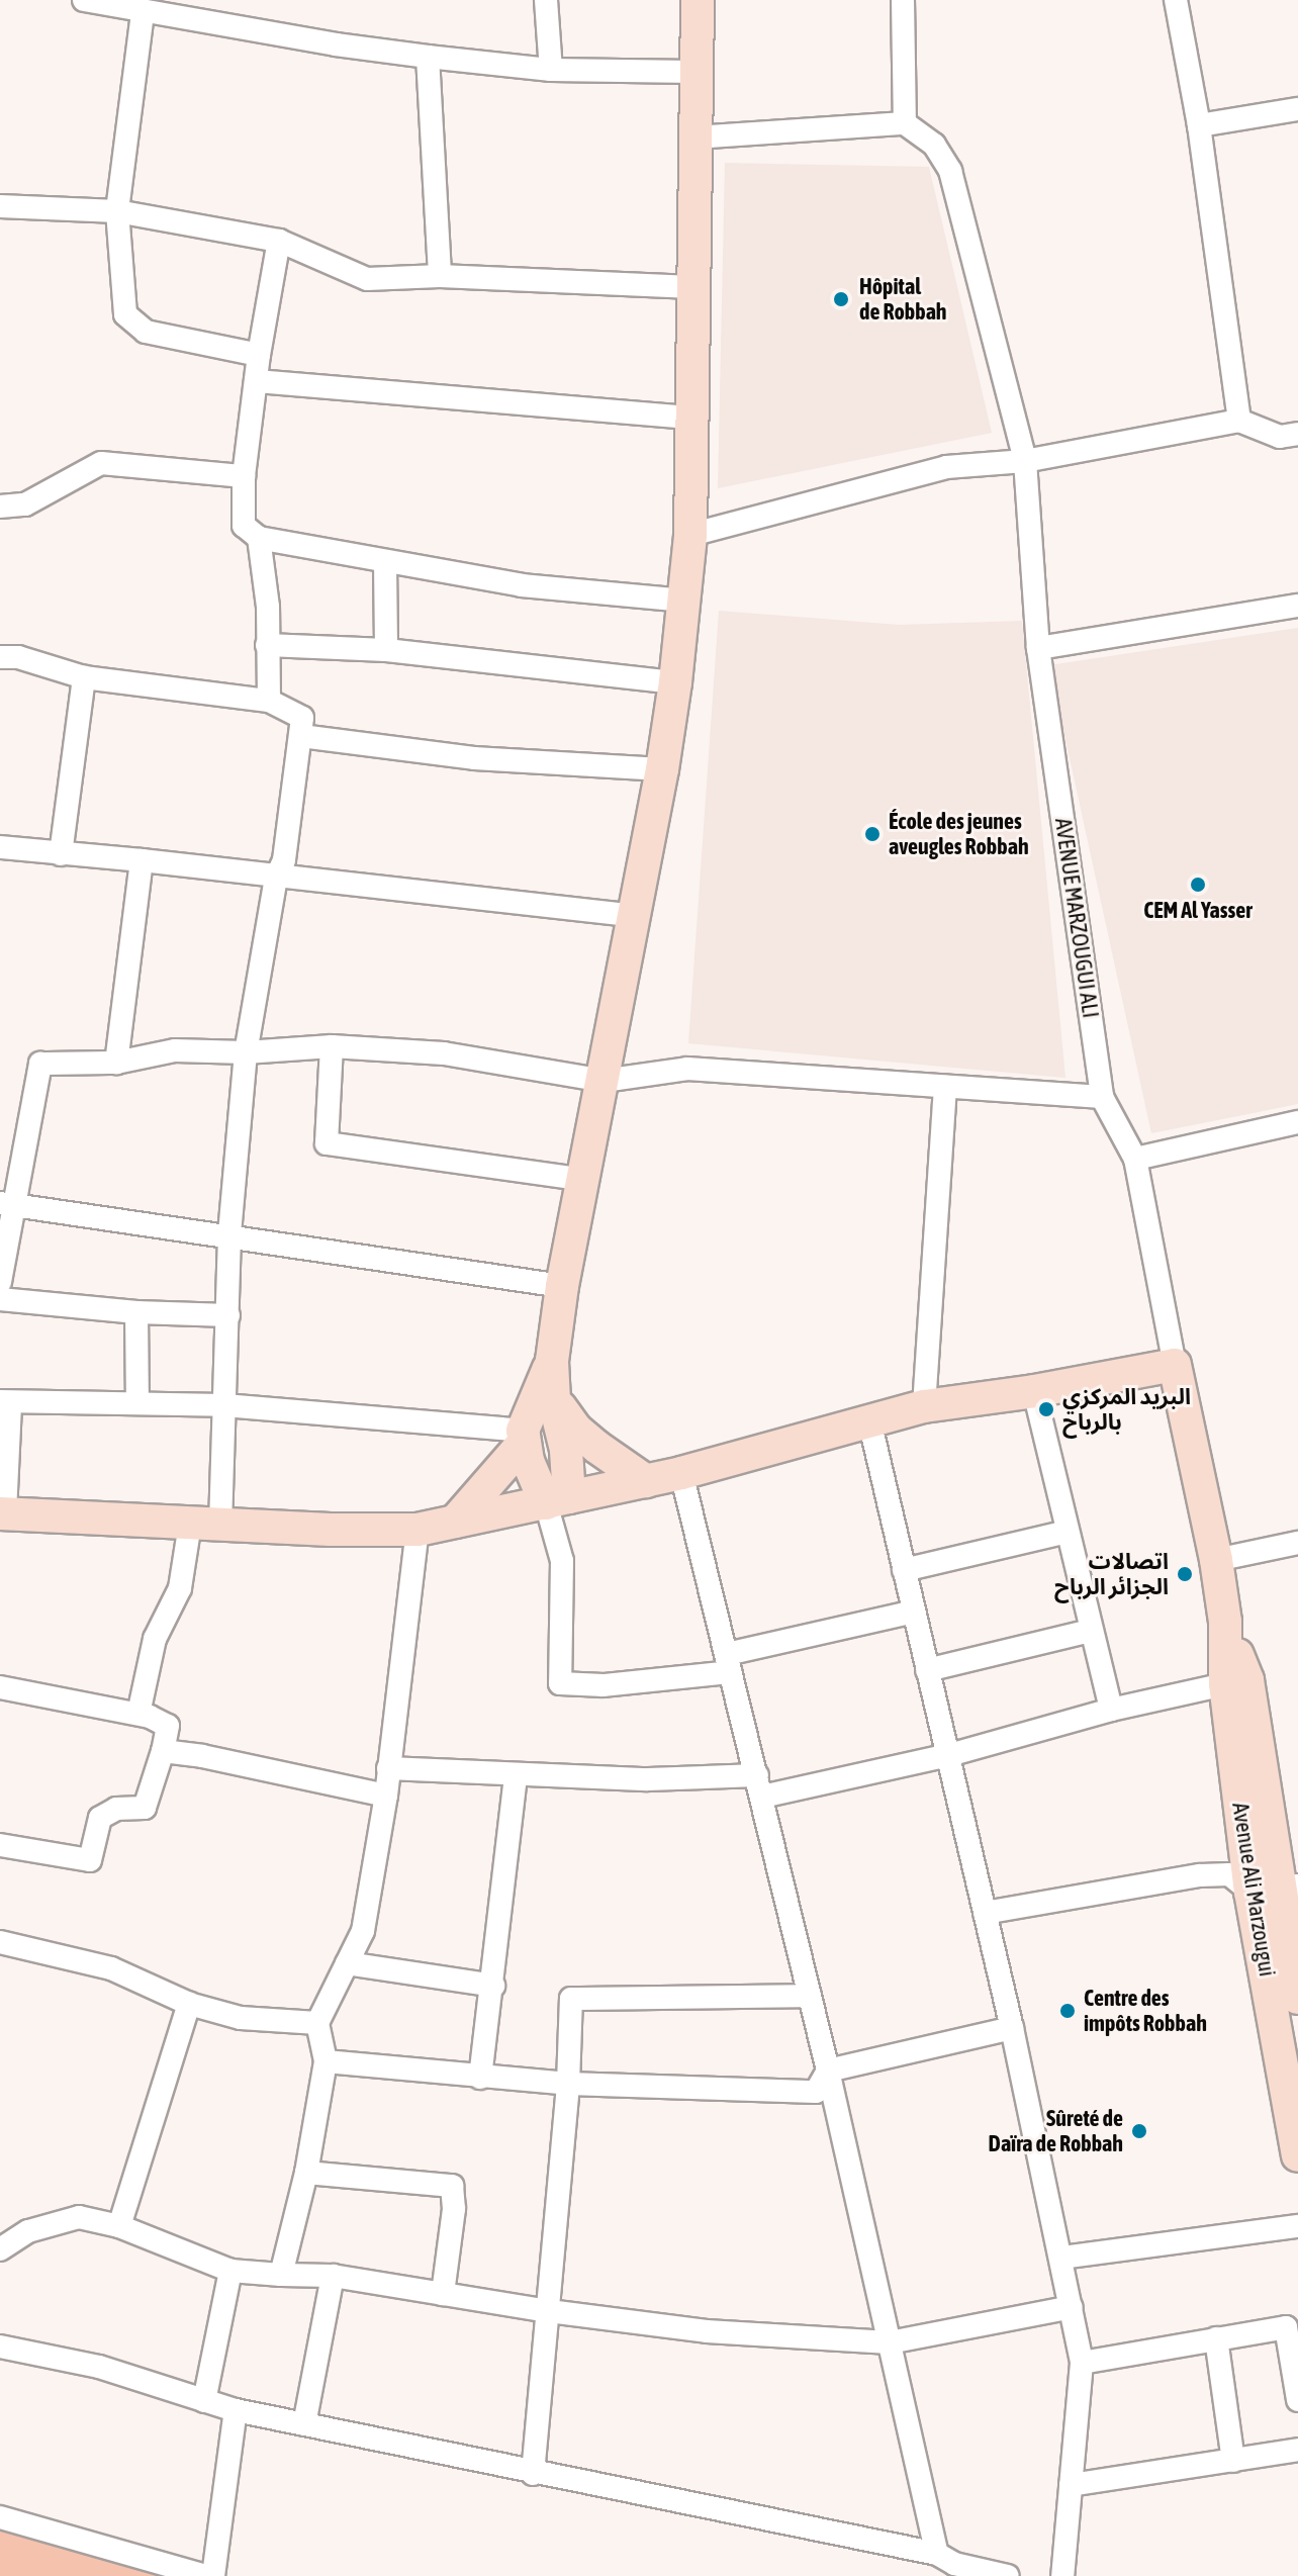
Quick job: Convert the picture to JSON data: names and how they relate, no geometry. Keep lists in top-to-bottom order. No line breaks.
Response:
{"streets":{"main road":["Avenue Ali Marzougui"],"street":["AVENUE MARZOUGUI ALI"]},"crossings":[["AVENUE MARZOUGUI ALI","Avenue Ali Marzougui"]],"places":["Hôpital de Robbah","École des jeunes aveugles Robbah","CEM Al Yasser","البريد المركزي بالرباح","اتصالات الجزائر الرباح","Centre des impôts Robbah","Sûreté de Daïra de Robbah"]}
